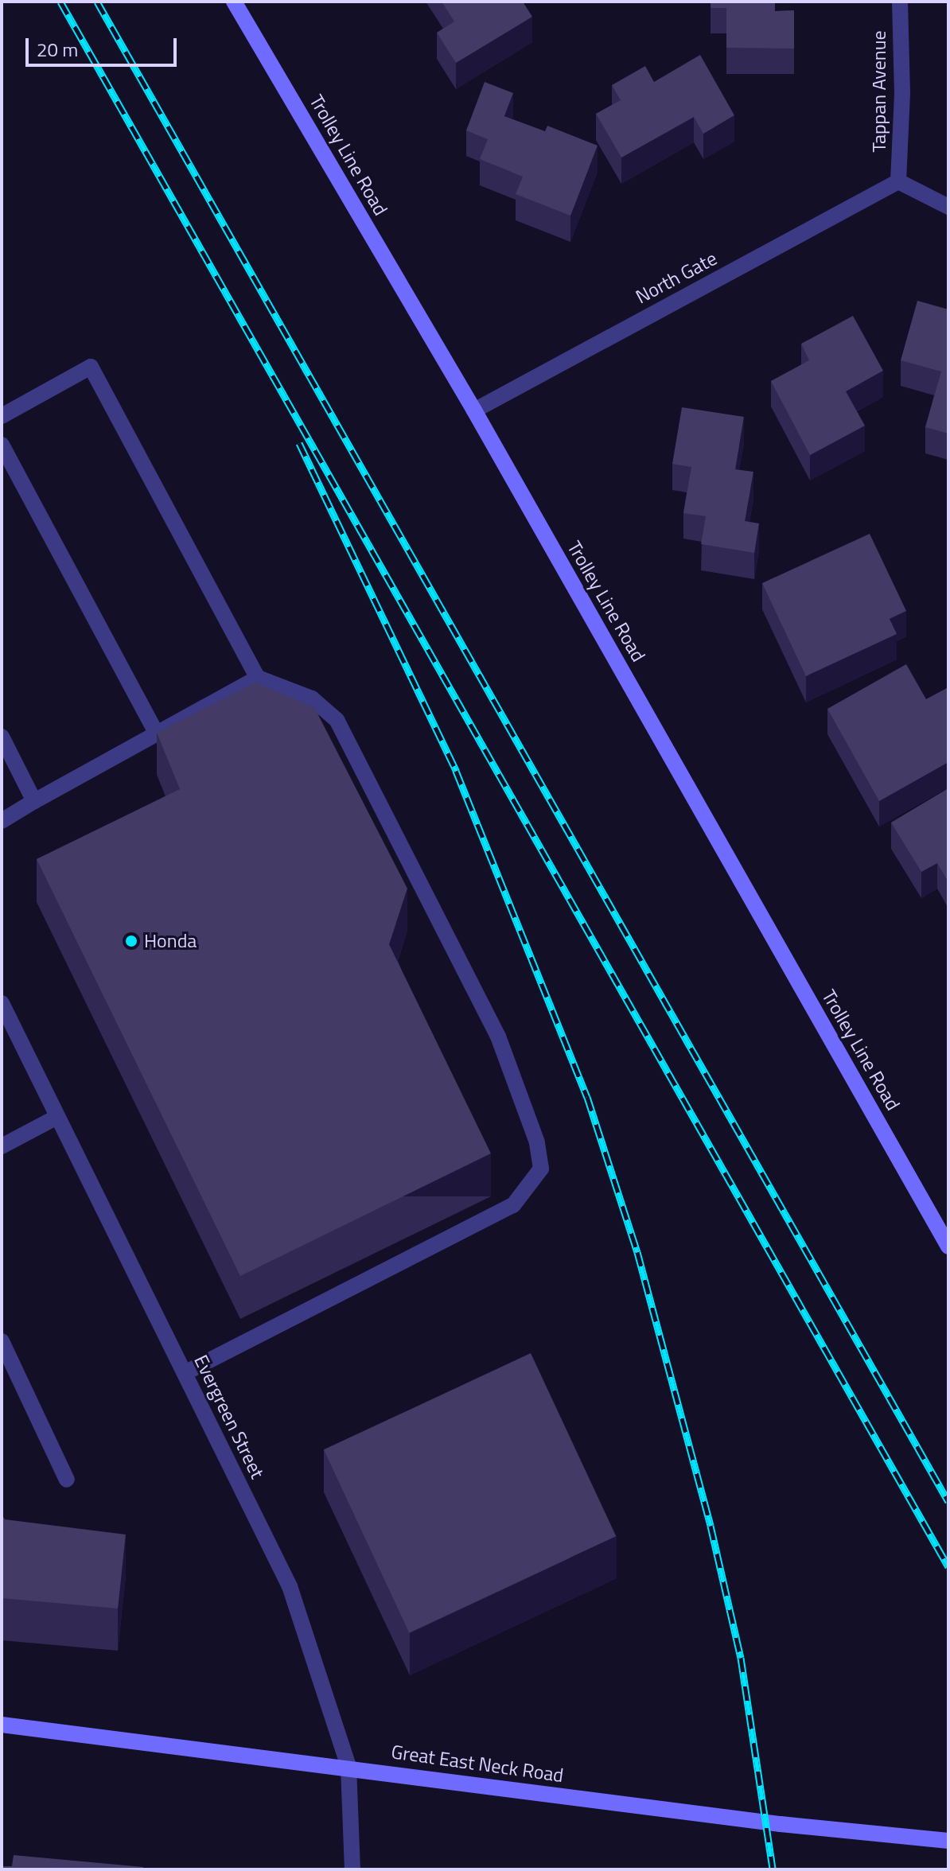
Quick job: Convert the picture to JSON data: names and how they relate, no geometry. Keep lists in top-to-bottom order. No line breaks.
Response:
{"streets":{"main road":["Trolley Line Road","Great East Neck Road"],"street":["Tappan Avenue","North Gate","Evergreen Street"]},"crossings":[["Tappan Avenue","North Gate"],["Trolley Line Road","North Gate"],["Evergreen Street","Great East Neck Road"]],"places":["Honda"],"scale_bar":"20 m"}
